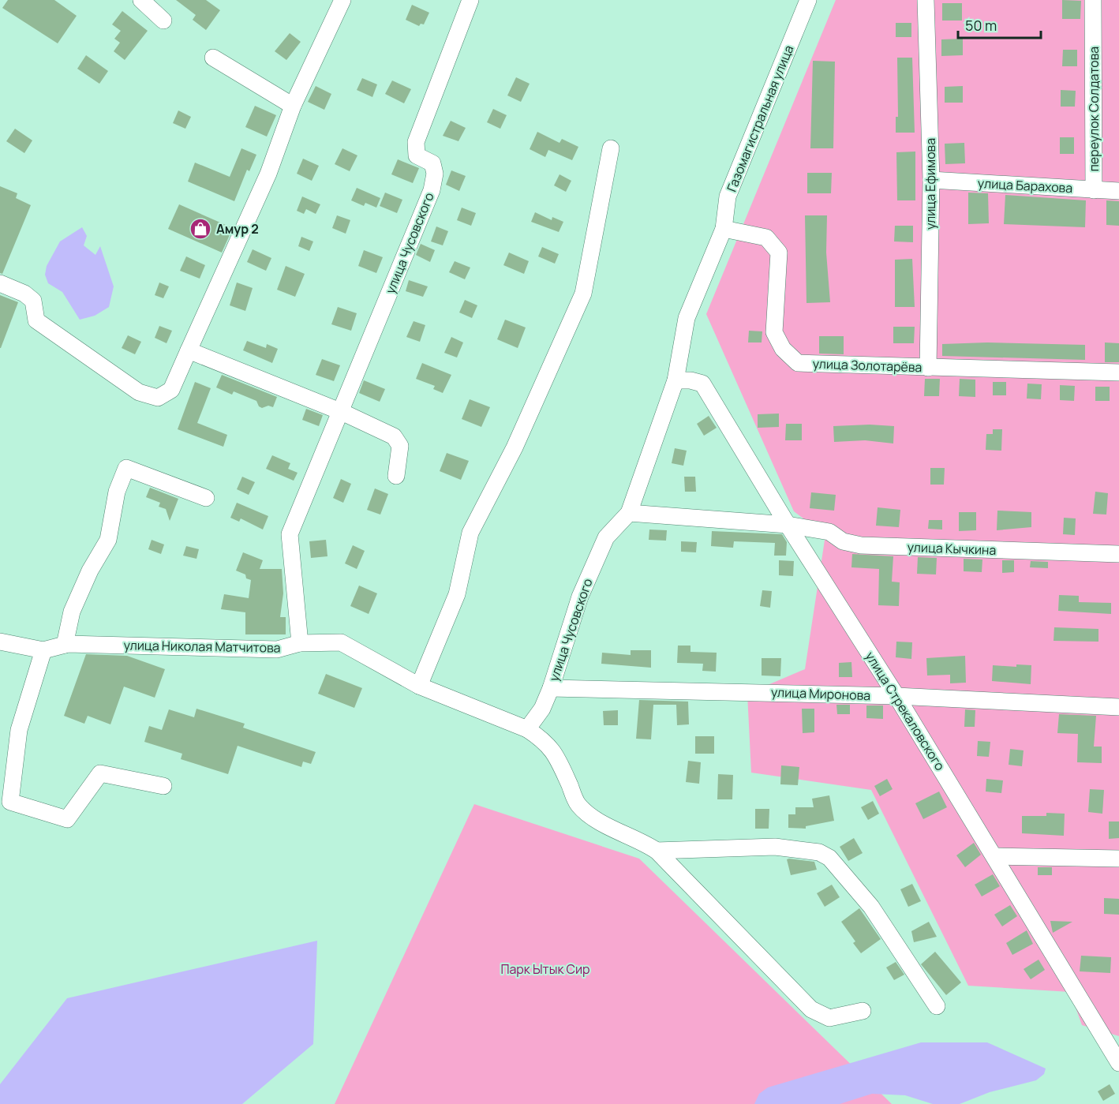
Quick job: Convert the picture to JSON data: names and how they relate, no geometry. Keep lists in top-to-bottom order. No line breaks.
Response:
{"streets":{"street":["переулок Солдатова","Газомагистральная улица","улица Ефимова","улица Барахова","улица Чусовского","улица Золотарёва","улица Кычкина","улица Николая Матчитова","улица Миронова","улица Стрекаловского"]},"crossings":[["переулок Солдатова","улица Барахова"],["Газомагистральная улица","улица Чусовского"],["Газомагистральная улица","улица Золотарёва"],["улица Ефимова","улица Барахова"],["улица Ефимова","улица Золотарёва"],["улица Чусовского","улица Кычкина"],["улица Чусовского","улица Николая Матчитова"],["улица Чусовского","улица Миронова"],["улица Чусовского","улица Стрекаловского"],["улица Кычкина","улица Стрекаловского"],["улица Миронова","улица Стрекаловского"]],"parks":["Парк Ытык Сир"],"places":{"shop":["Амур 2"]},"scale_bar":"50 m"}
